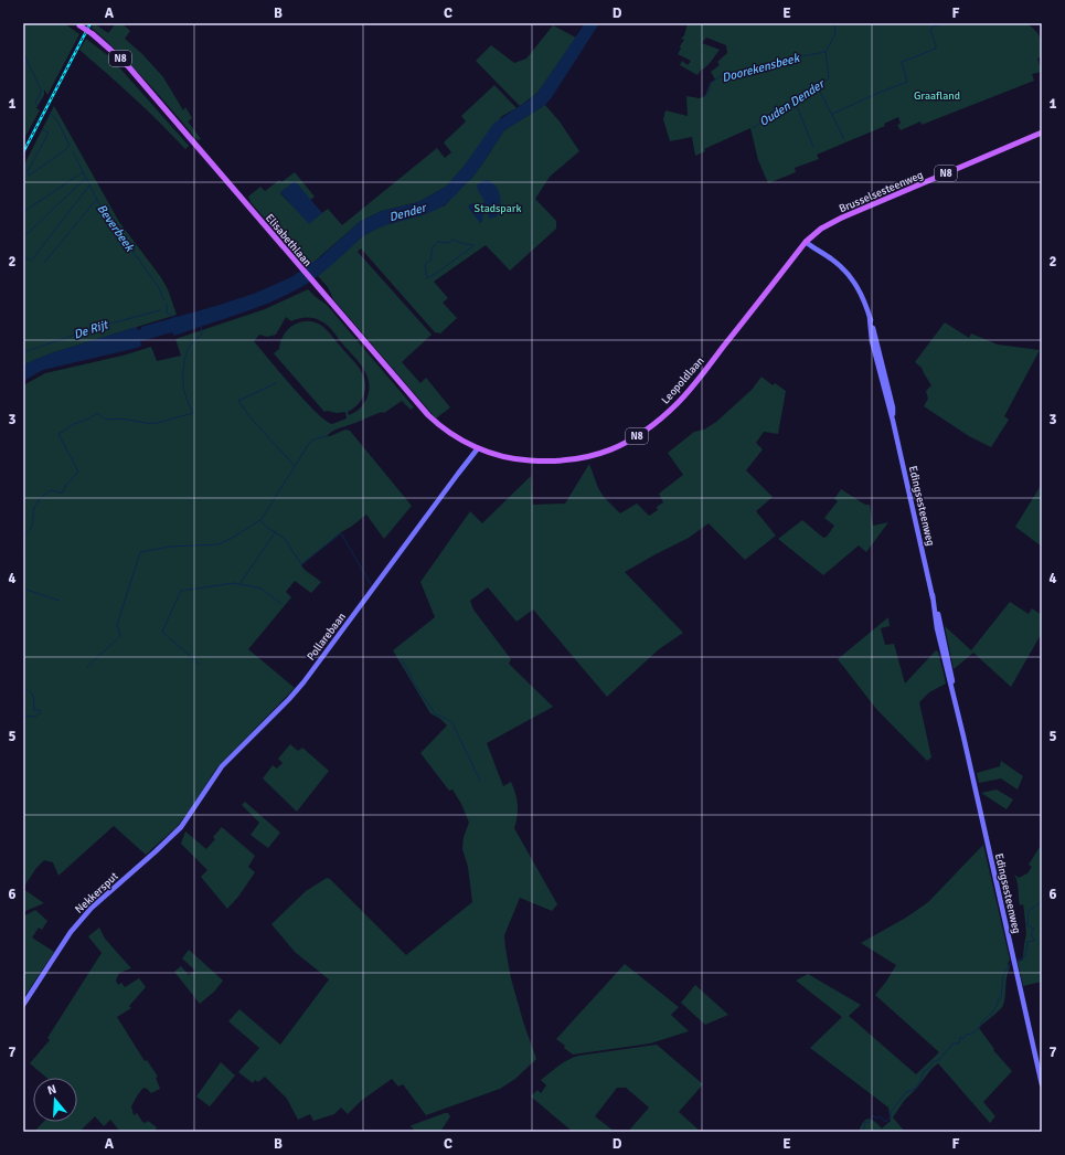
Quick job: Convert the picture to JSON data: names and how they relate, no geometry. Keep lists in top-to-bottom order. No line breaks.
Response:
{"streets":{"main road":["N8","Brusselsesteenweg","Elisabethlaan","Leopoldlaan","Edingsesteenweg","Pollarebaan","Nekkersput"]},"crossings":[["Brusselsesteenweg","Leopoldlaan"],["Brusselsesteenweg","Edingsesteenweg"],["Elisabethlaan","Leopoldlaan"],["Elisabethlaan","Pollarebaan"],["Leopoldlaan","Edingsesteenweg"],["Leopoldlaan","Pollarebaan"],["Pollarebaan","Nekkersput"]],"water":["Doorekensbeek","Ouden Dender","Dender","Beverbeek","De Rijt"],"parks":["Graafland","Stadspark"],"north":"top","grid":{"columns":["A","B","C","D","E","F"],"rows":["1","2","3","4","5","6","7"]}}
